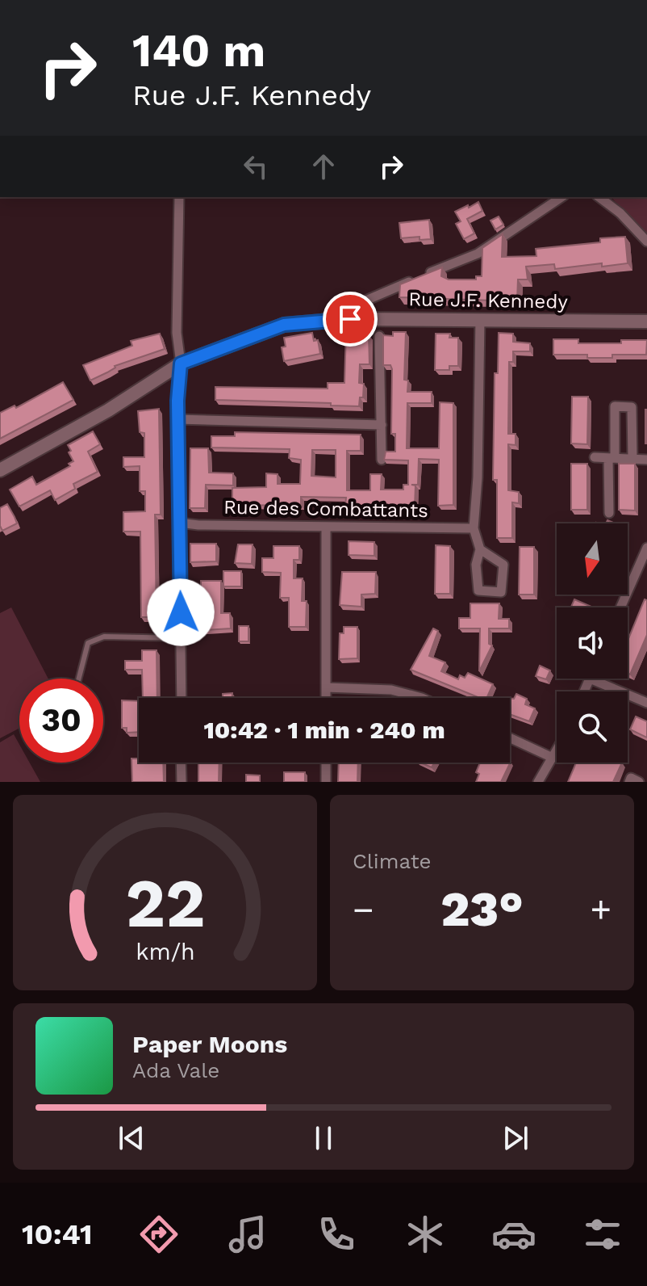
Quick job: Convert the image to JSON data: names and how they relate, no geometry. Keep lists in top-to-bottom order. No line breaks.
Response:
{"streets":{"street":["Rue J.F. Kennedy","Rue des Combattants"]},"north":"bottom","page":{"turn":["140 m","Rue J.F. Kennedy"],"limit":"30","trip":"10:42 · 1 min · 240 m","tile":"Climate","heat":["−","23°","+"],"song":["Paper Moons","Ada Vale"],"tabs":"10:41","gauge":["22","km/h"]}}
